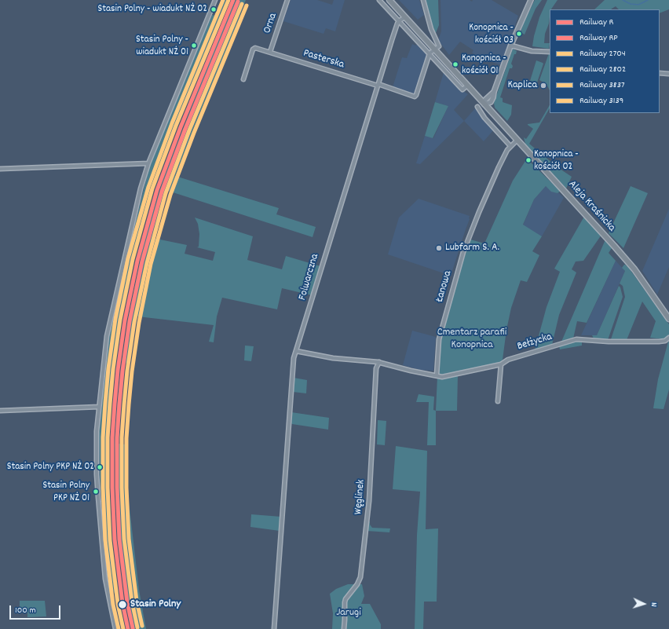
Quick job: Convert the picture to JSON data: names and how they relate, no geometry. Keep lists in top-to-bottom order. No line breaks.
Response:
{"streets":{"main road":["Aleja Kraśnicka"],"street":["Orna","Pasterska","Folwarczna","Łanowa","Bełżycka","Węglinek"]},"crossings":[["Orna","Pasterska"],["Pasterska","Folwarczna"],["Aleja Kraśnicka","Łanowa"],["Folwarczna","Bełżycka"],["Łanowa","Bełżycka"],["Bełżycka","Węglinek"]],"parks":["Cmentarz parafii Konopnica","Jarugi"],"places":["Stasin Polny - wiadukt NŻ 02","Konopnica - kościół 03","Stasin Polny - wiadukt NŻ 01","Konopnica - kościół 01","Kaplica","Konopnica - kościół 02","Lubfarm S. A.","Stasin Polny PKP NŻ 02","Stasin Polny PKP NŻ 01","Stasin Polny"],"lines":["rail line R","rail line 2704","rail line 3837","rail line RP","rail line 2802","rail line 3139"],"legend":["Railway R","Railway RP","Railway 2704","Railway 2802","Railway 3837","Railway 3139"],"scale_bar":"100 m","north":"right"}
